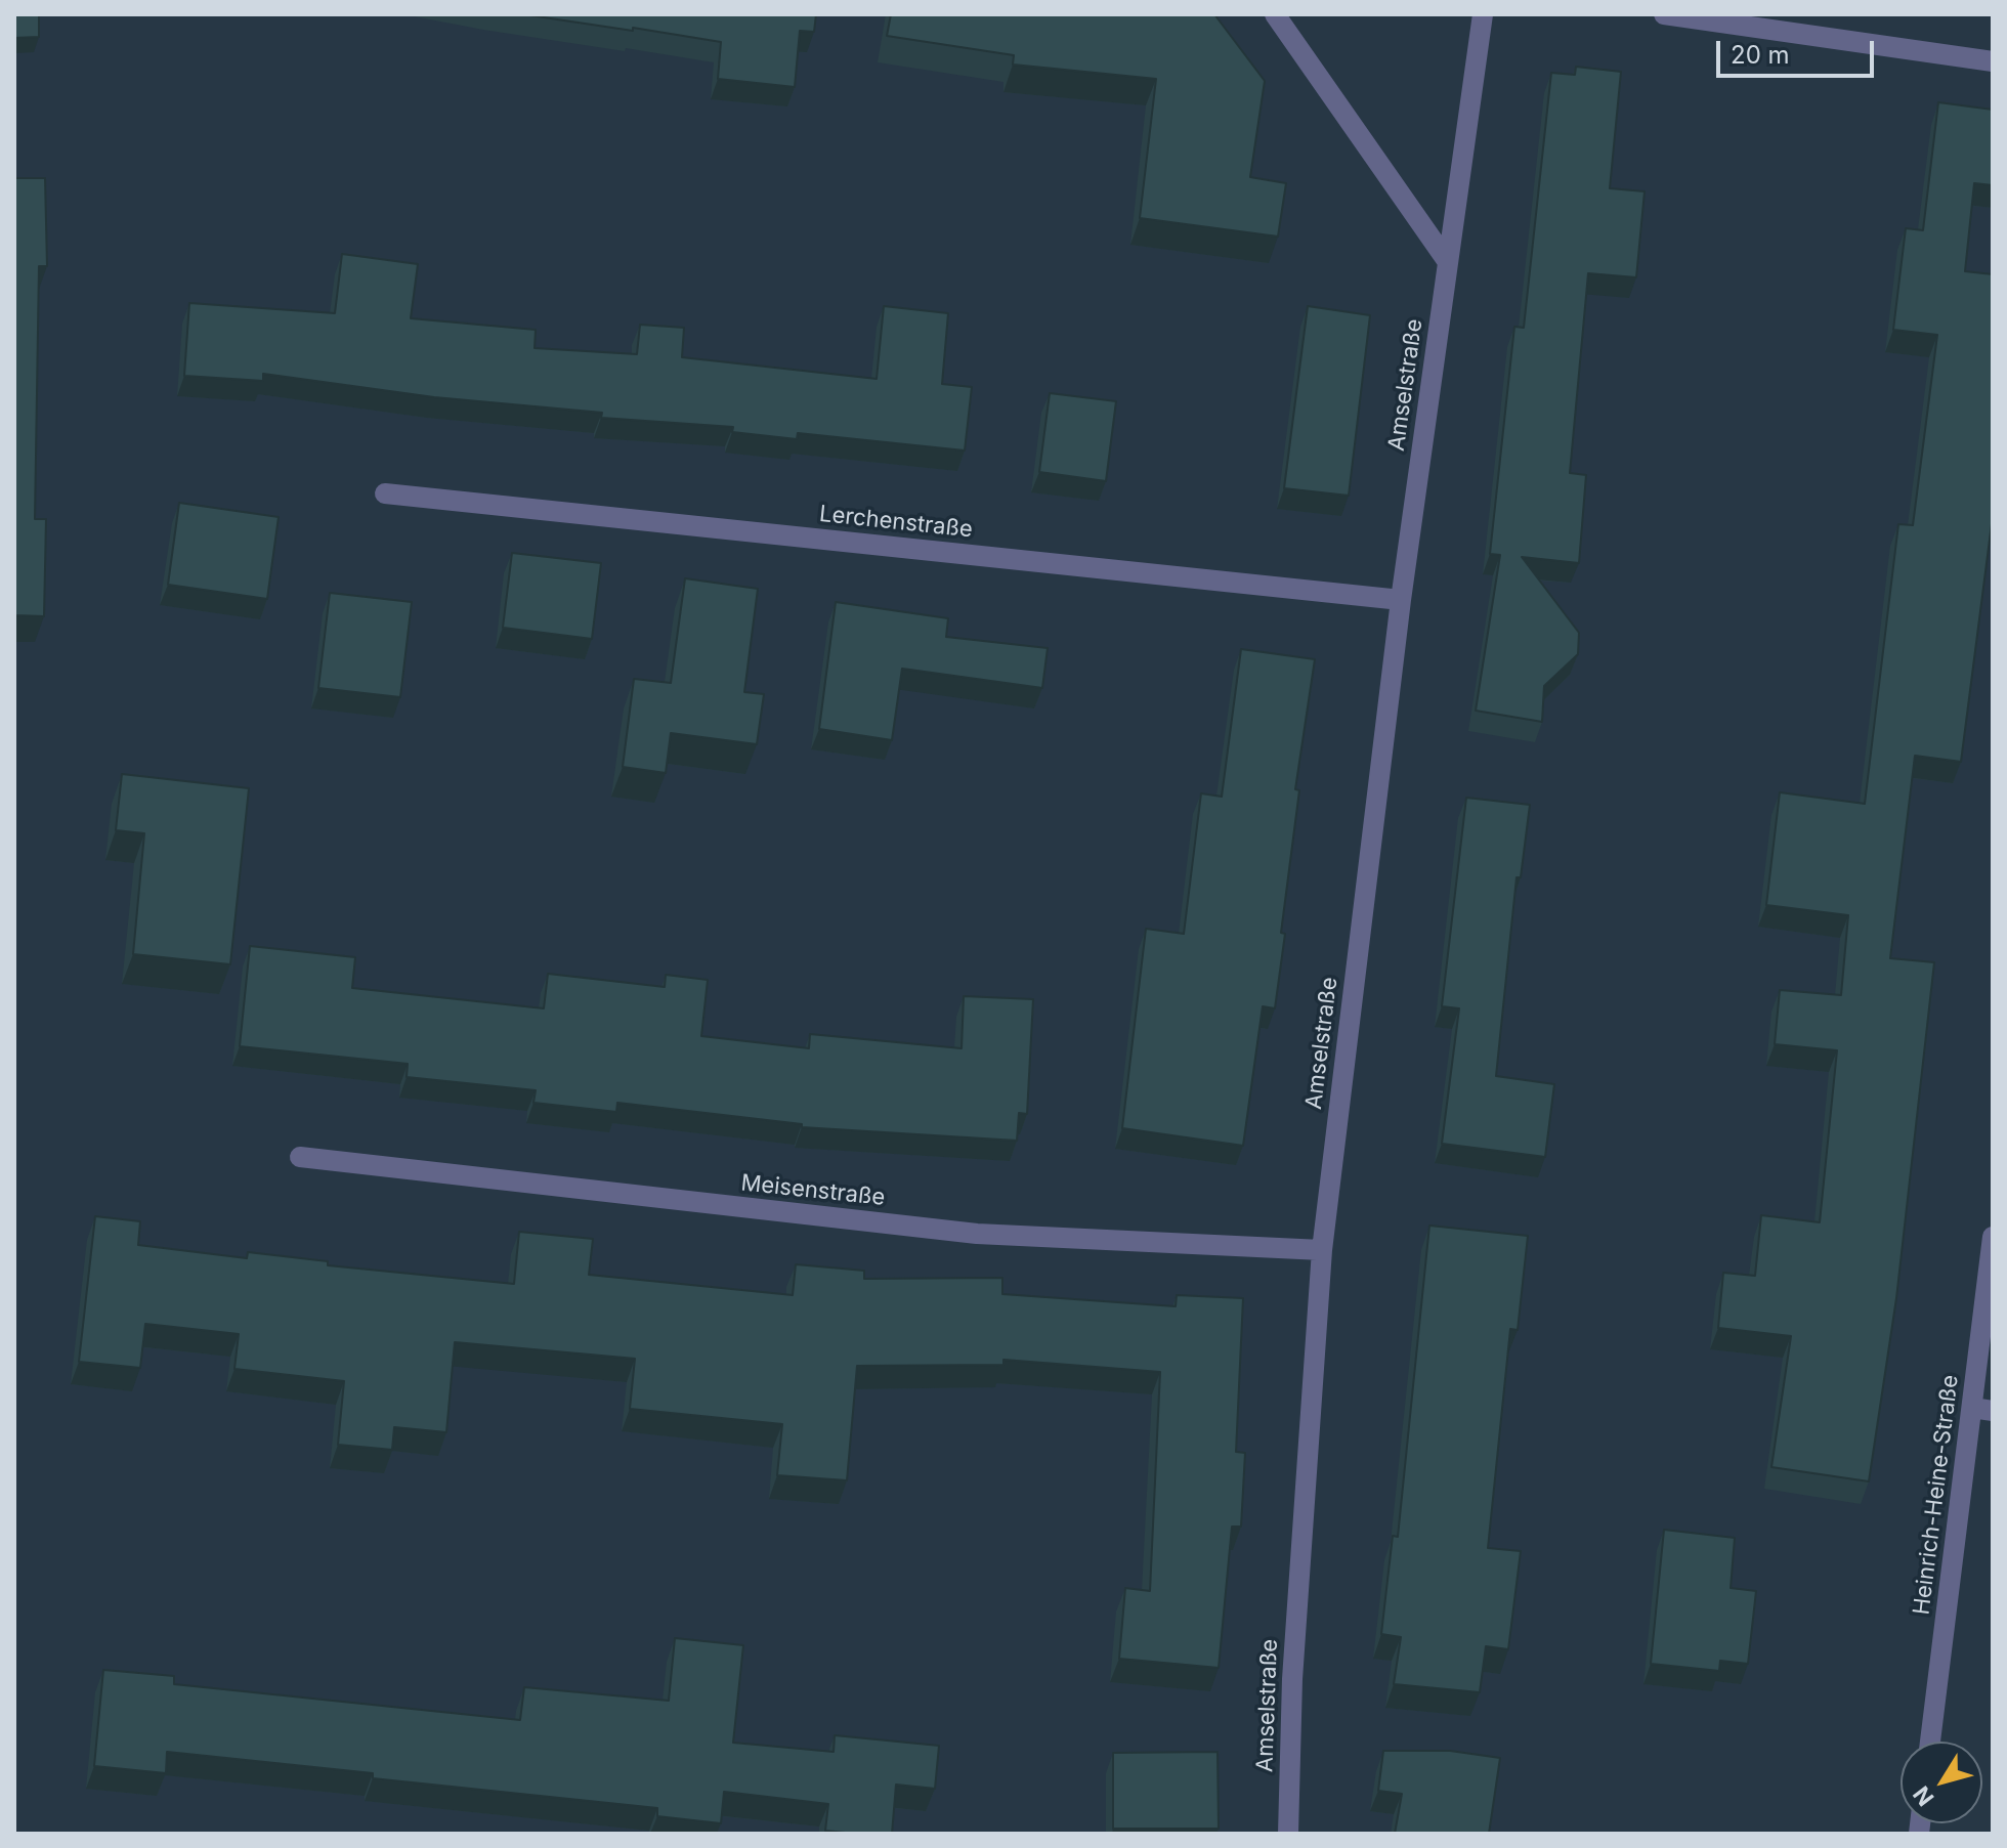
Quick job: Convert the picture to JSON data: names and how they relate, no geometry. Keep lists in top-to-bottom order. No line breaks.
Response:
{"streets":{"street":["Amselstraße","Lerchenstraße","Meisenstraße","Heinrich-Heine-Straße"]},"crossings":[["Amselstraße","Lerchenstraße"],["Amselstraße","Meisenstraße"]],"scale_bar":"20 m","north":"bottom left"}
